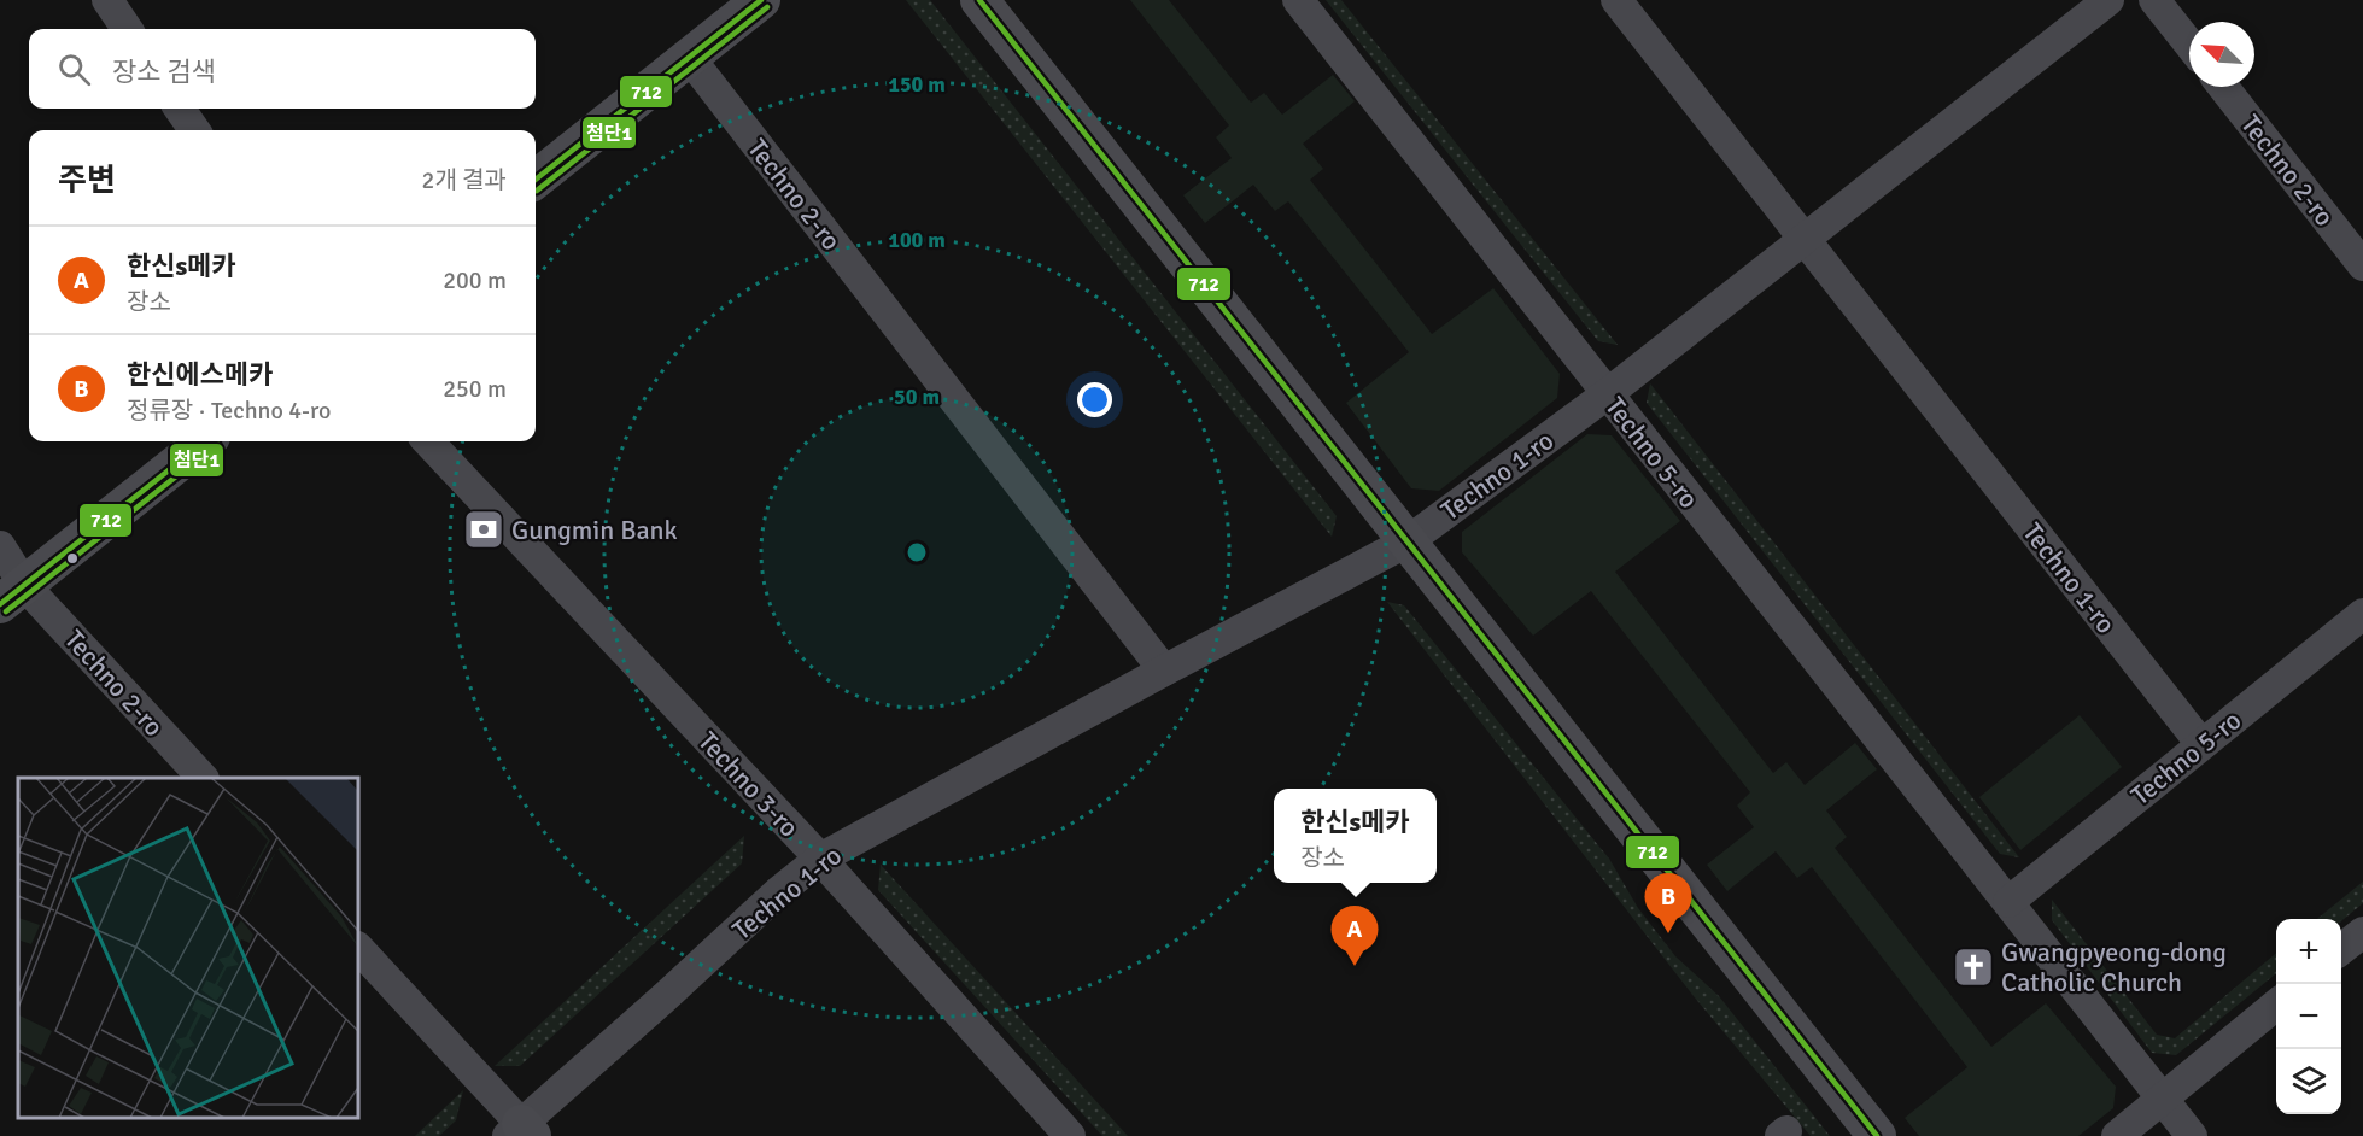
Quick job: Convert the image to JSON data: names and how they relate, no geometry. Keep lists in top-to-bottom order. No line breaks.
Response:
{"streets":{"street":["Techno 2-ro","Techno 5-ro","Techno 1-ro","Techno 3-ro"]},"crossings":[["Techno 2-ro","Techno 1-ro"],["Techno 5-ro","Techno 1-ro"],["Techno 1-ro","Techno 3-ro"]],"places":{"bank":["Gungmin Bank"],"church":["Gwangpyeong-dong Catholic Church"]},"lines":["transit line 712","transit line 첨단1"],"north":"top left","page":{"search":"장소 검색","heading":["주변","2개 결과"],"list":[{"mark":"A","name":"한신s메카","note":"장소","value":"200 m"},{"mark":"B","name":"한신에스메카","note":"정류장 · Techno 4-ro","value":"250 m"}],"popup":["한신s메카","장소"],"pins":["B","A"],"map_buttons":["+","−"]},"rings":["150 m","100 m","50 m"]}
